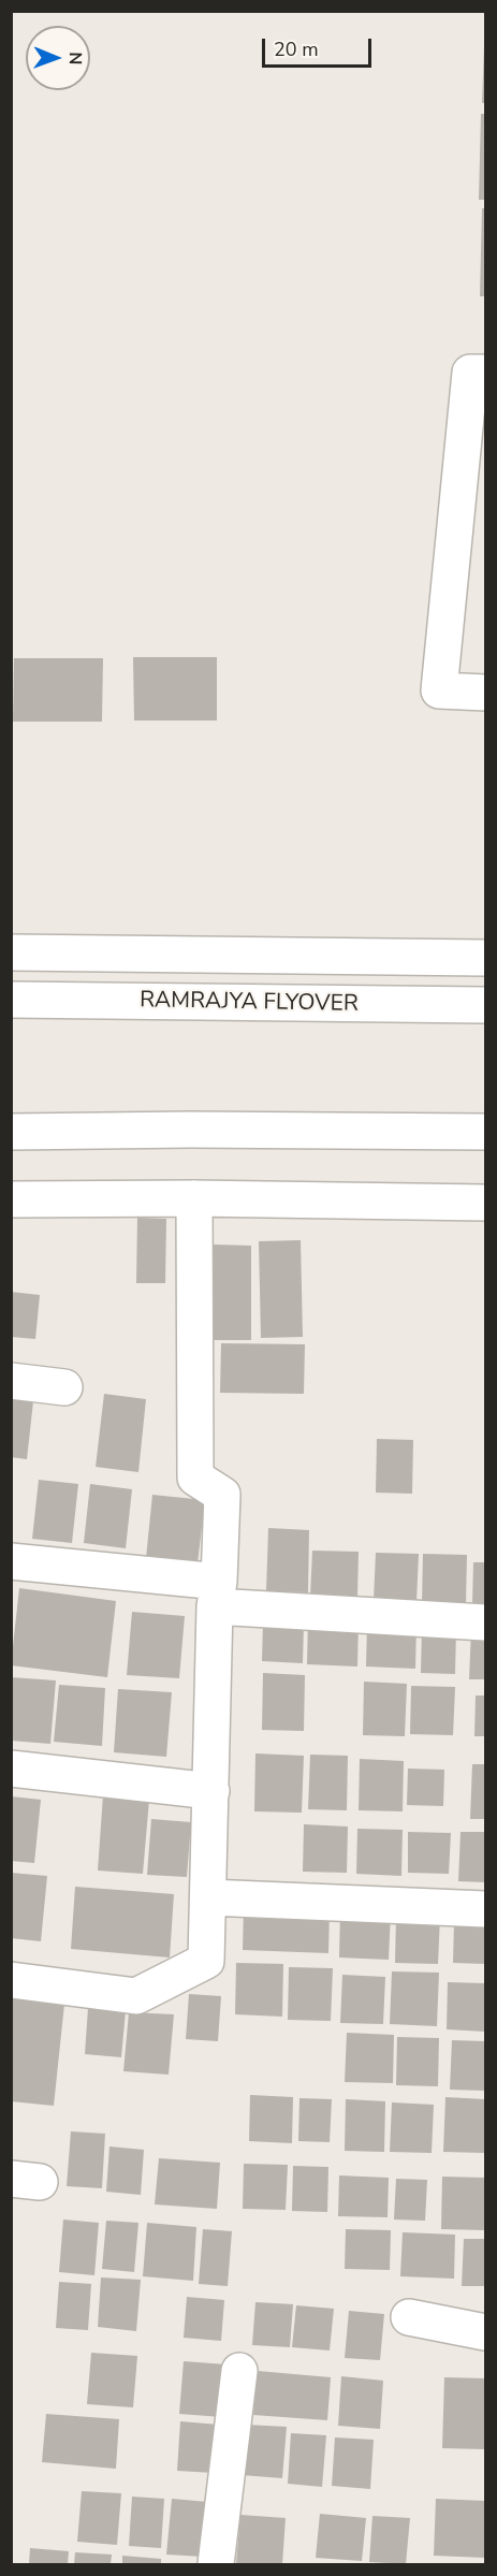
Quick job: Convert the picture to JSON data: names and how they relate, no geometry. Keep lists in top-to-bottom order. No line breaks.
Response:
{"streets":{"street":["RAMRAJYA FLYOVER"]},"scale_bar":"20 m","north":"right"}
